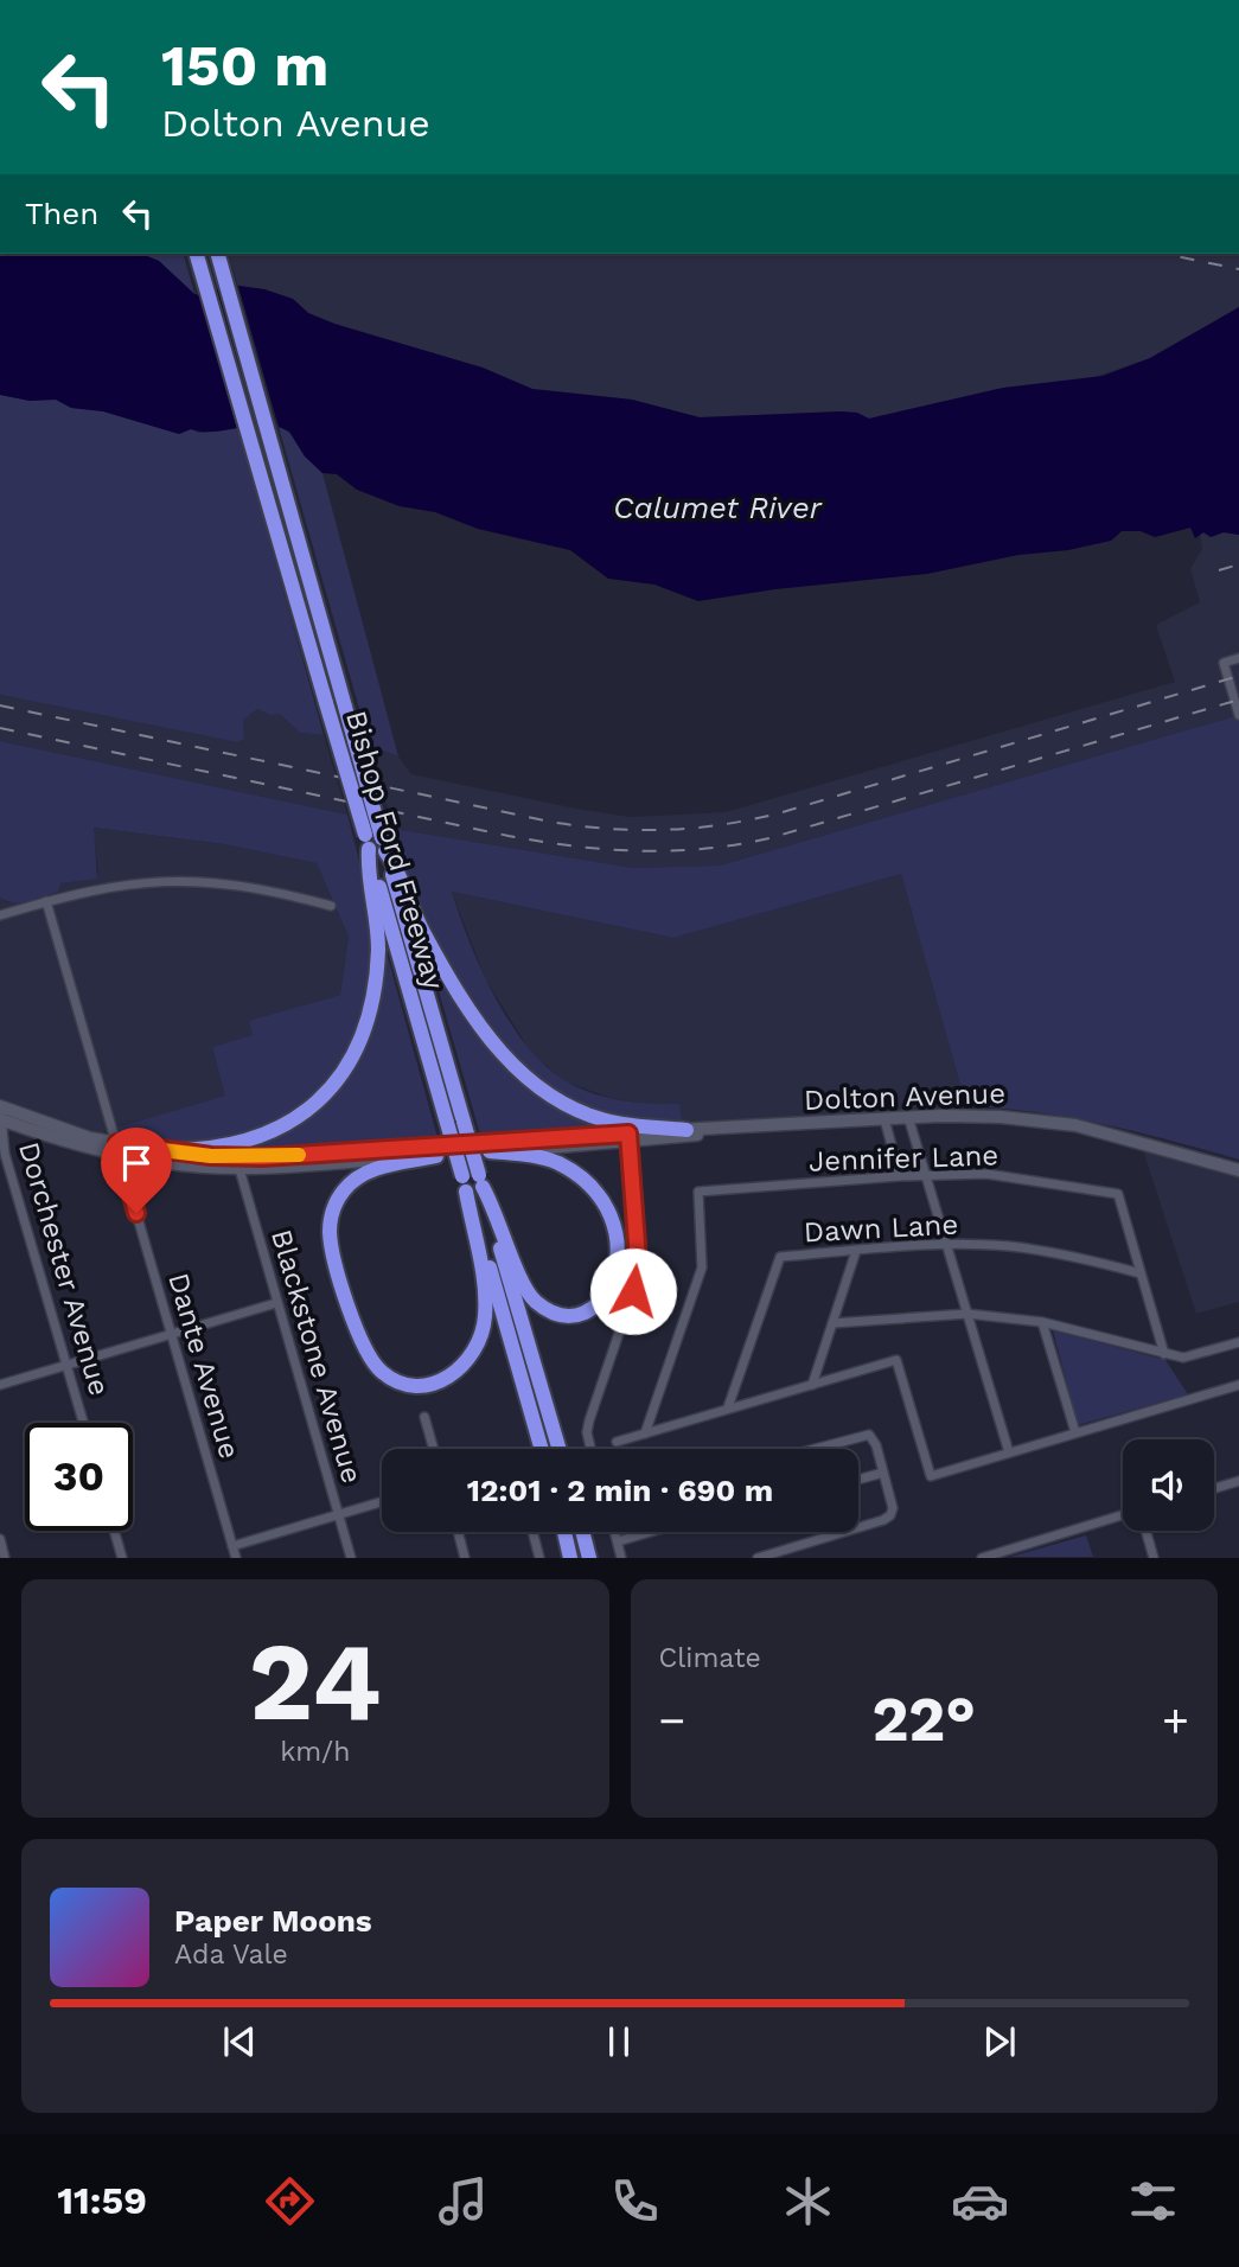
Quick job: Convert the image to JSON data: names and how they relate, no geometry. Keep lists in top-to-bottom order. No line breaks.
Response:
{"streets":{"highway":["Bishop Ford Freeway"],"street":["Dolton Avenue","Jennifer Lane","Dawn Lane","Dorchester Avenue","Blackstone Avenue","Dante Avenue"]},"crossings":[["Dolton Avenue","Blackstone Avenue"],["Dolton Avenue","Dante Avenue"],["Jennifer Lane","Dawn Lane"]],"water":["Calumet River"],"page":{"turn":["150 m","Dolton Avenue"],"then":"Then","limit":"30","trip":"12:01 · 2 min · 690 m","tile":[["24","km/h"],"Climate"],"heat":["−","22°","+"],"song":["Paper Moons","Ada Vale"],"tabs":"11:59"}}
